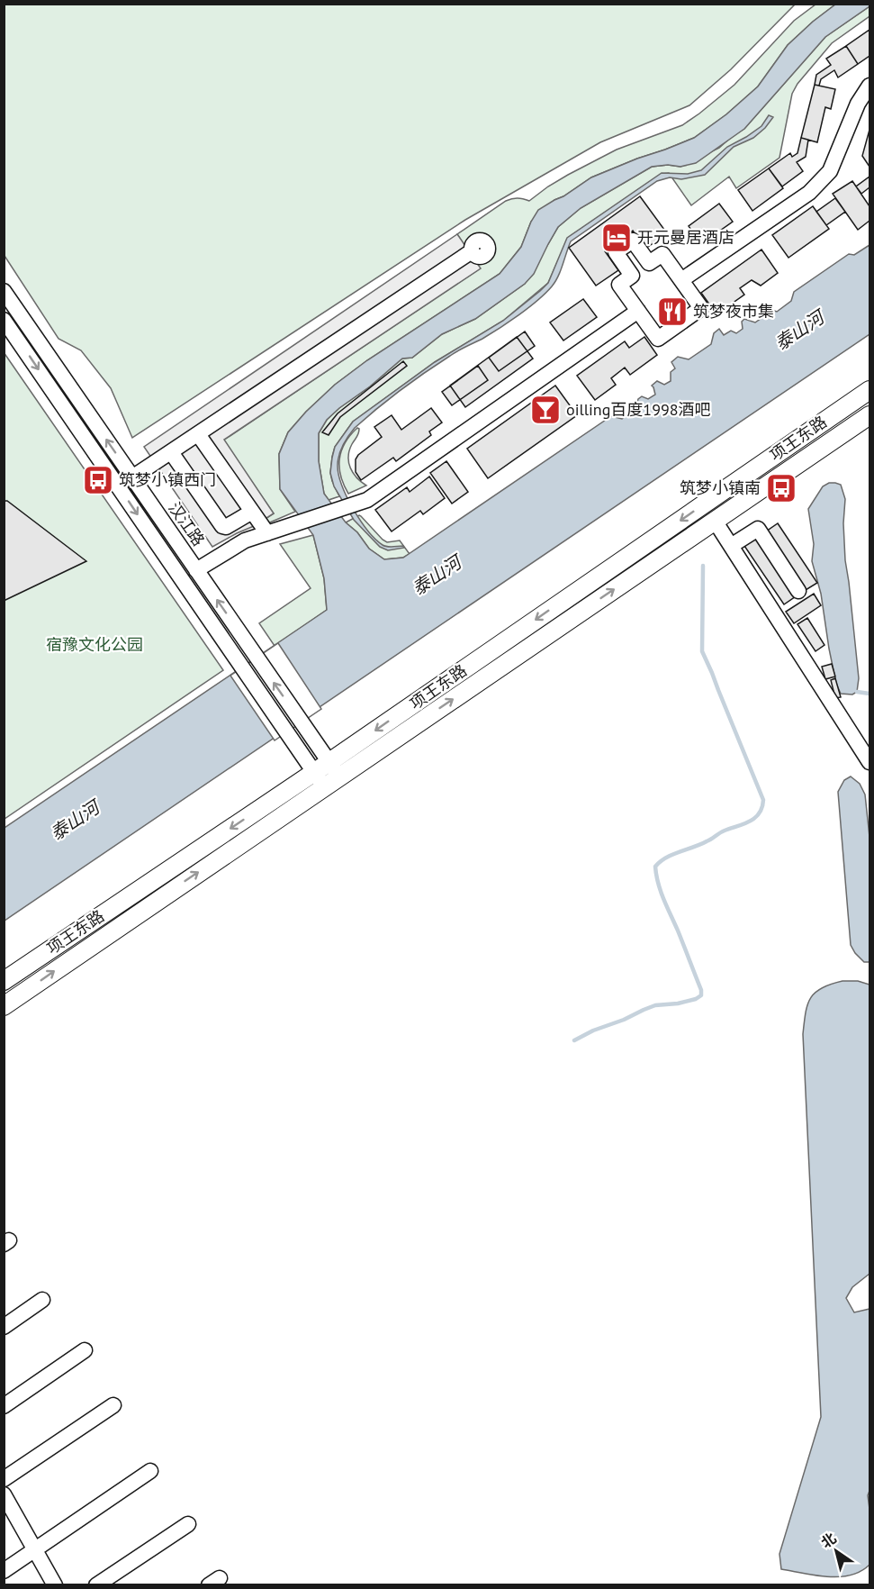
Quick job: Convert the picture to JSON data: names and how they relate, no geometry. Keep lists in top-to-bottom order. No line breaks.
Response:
{"streets":{"main road":["项王东路"],"street":["汉江路"]},"crossings":[["项王东路","汉江路"]],"water":["泰山河"],"parks":["宿豫文化公园"],"places":{"hotel":["开元曼居酒店"],"restaurant":["筑梦夜市集"],"bar":["oilling百度1998酒吧"],"bus stop":["筑梦小镇西门","筑梦小镇南"]},"north":"top left"}
